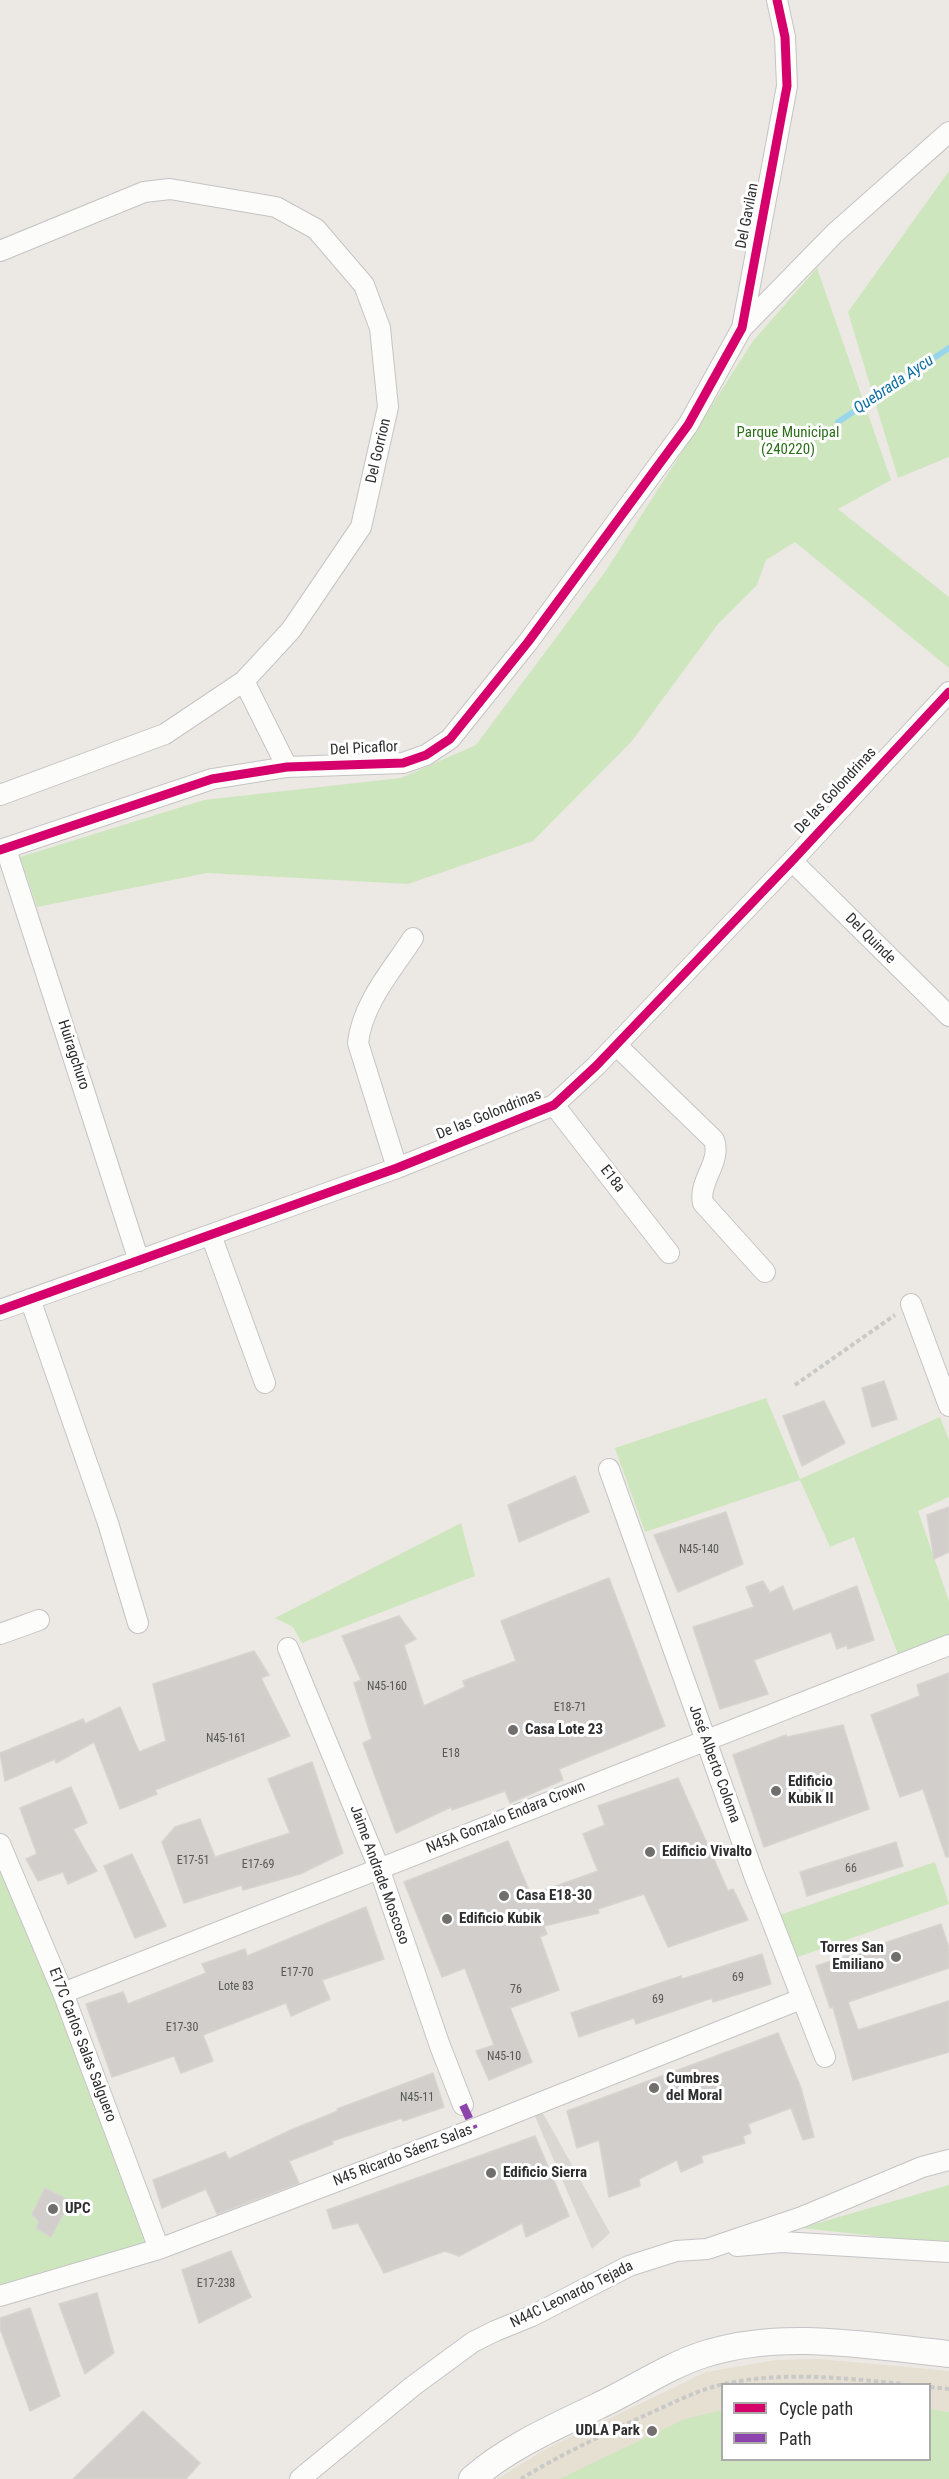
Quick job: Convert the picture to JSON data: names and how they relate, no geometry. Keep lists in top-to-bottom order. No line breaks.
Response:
{"streets":{"street":["Del Gavilan","Del Gorrion","Del Picaflor","De las Golondrinas","Del Quinde","Huiragchuro","E18a","José Alberto Coloma","N45A Gonzalo Endara Crown","Jaime Andrade Moscoso","E17C Carlos Salas Salguero","N45 Ricardo Sáenz Salas","N44C Leonardo Tejada"]},"crossings":[["Del Gavilan","Del Picaflor"],["Del Picaflor","Huiragchuro"],["De las Golondrinas","Del Quinde"],["De las Golondrinas","Huiragchuro"],["De las Golondrinas","E18a"],["José Alberto Coloma","N45A Gonzalo Endara Crown"],["José Alberto Coloma","N45 Ricardo Sáenz Salas"],["N45A Gonzalo Endara Crown","Jaime Andrade Moscoso"],["N45A Gonzalo Endara Crown","E17C Carlos Salas Salguero"],["E17C Carlos Salas Salguero","N45 Ricardo Sáenz Salas"]],"water":["Quebrada Aycu"],"parks":["Parque Municipal (240220)"],"places":["Casa Lote 23","Edificio Kubik II","Edificio Vivalto","Casa E18-30","Edificio Kubik","Torres San Emiliano","Cumbres del Moral","Edificio Sierra","UPC","UDLA Park"],"house_numbers":["N45-140","N45-160","E18-71","N45-161","E18","E17-51","E17-69","66","E17-70","69","Lote 83","76","69","E17-30","N45-10","N45-11","E17-238"],"legend":["Cycle path","Path"]}
